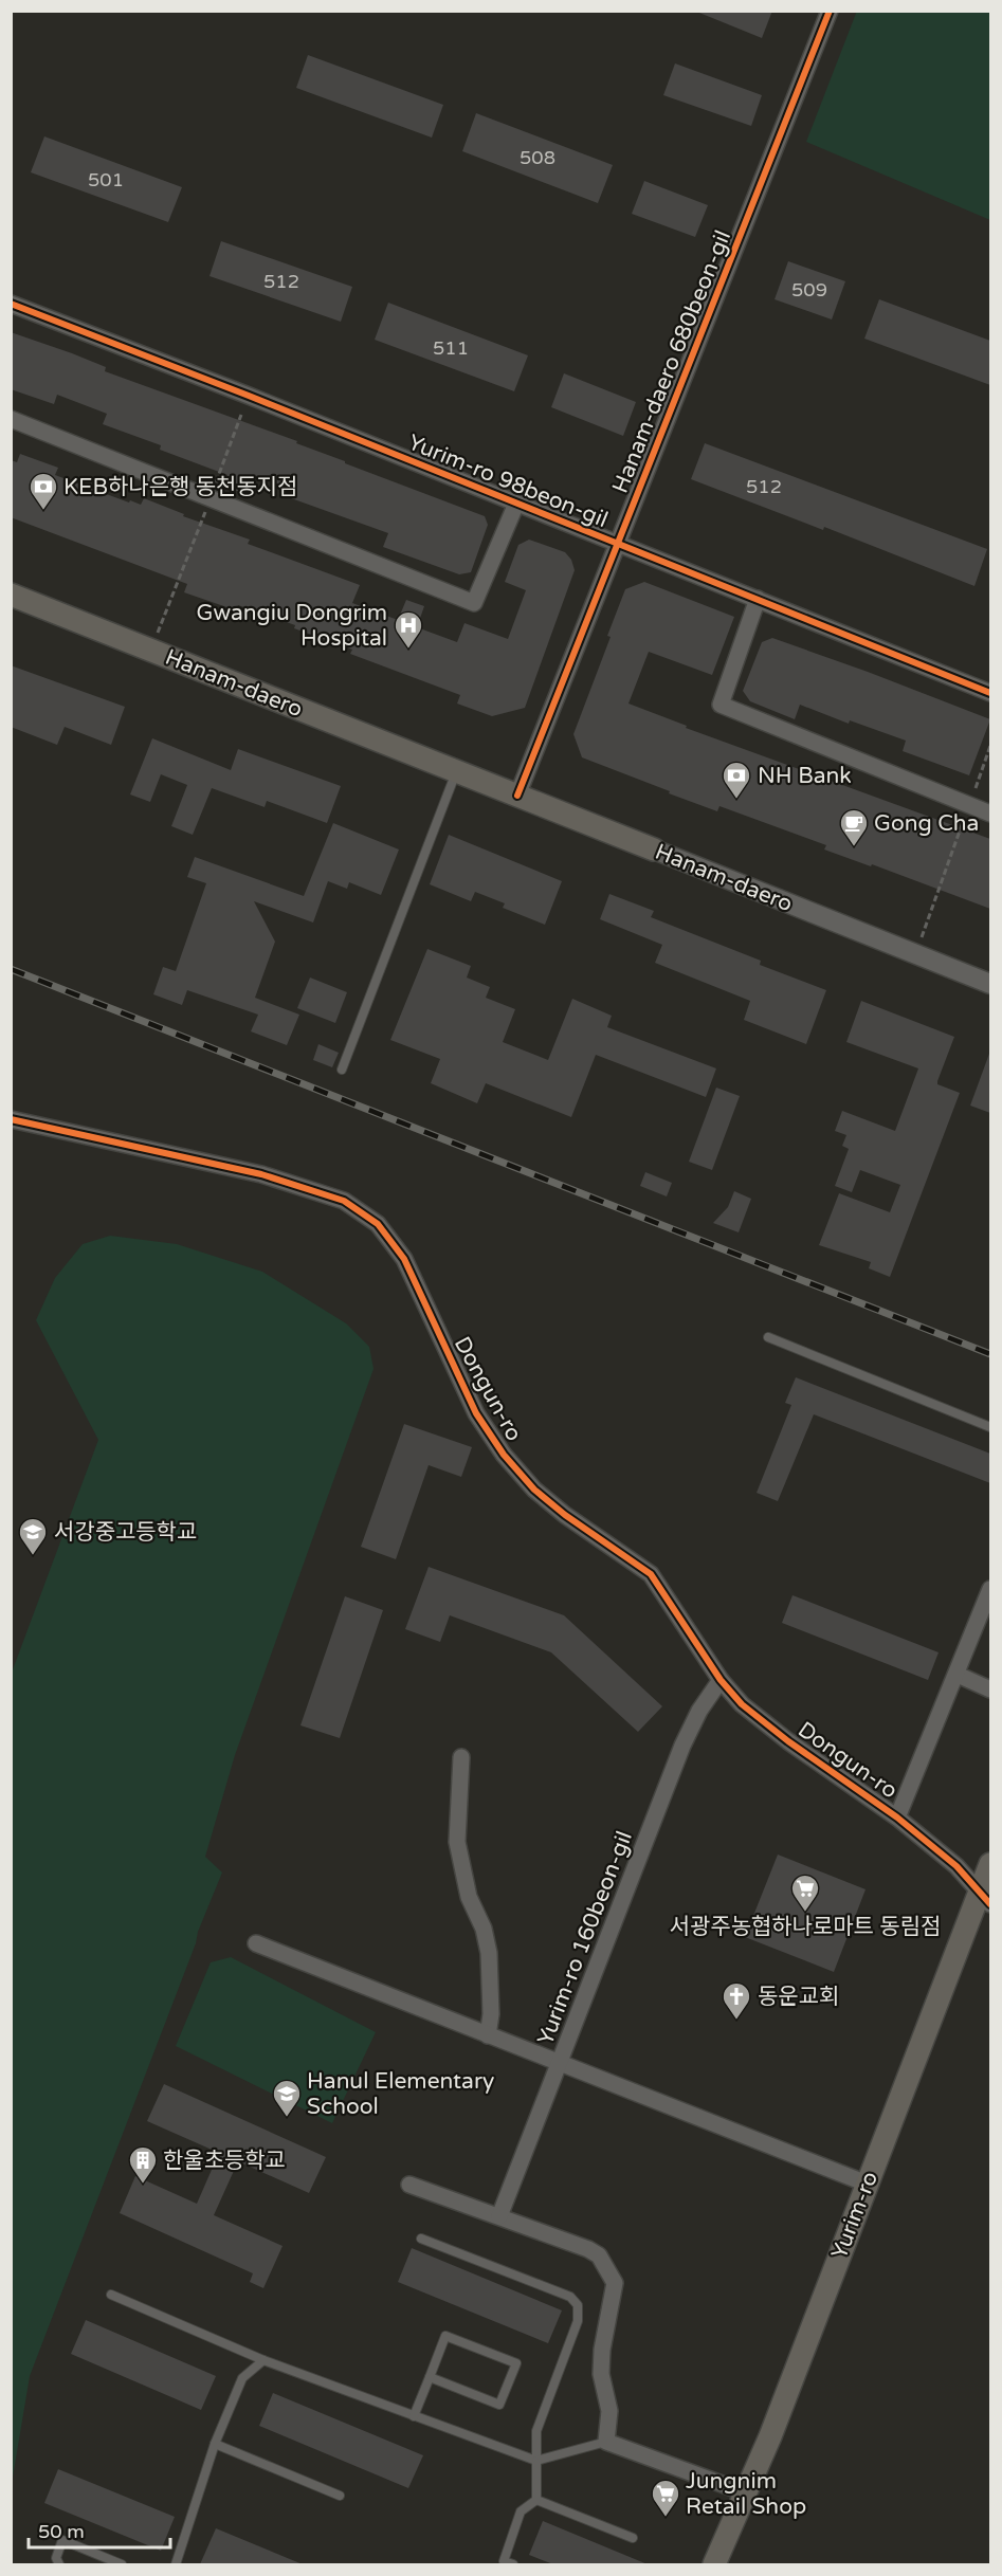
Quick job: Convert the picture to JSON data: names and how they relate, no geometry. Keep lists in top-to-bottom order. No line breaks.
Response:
{"streets":{"main road":["Hanam-daero","Yurim-ro"],"street":["Hanam-daero 680beon-gil","Yurim-ro 98beon-gil","Dongun-ro","Yurim-ro 160beon-gil"]},"crossings":[["Hanam-daero 680beon-gil","Yurim-ro 98beon-gil"],["Hanam-daero 680beon-gil","Hanam-daero"],["Dongun-ro","Yurim-ro 160beon-gil"],["Dongun-ro","Yurim-ro"]],"places":{"bank":["KEB하나은행 동천동지점","NH Bank"],"hospital":["Gwangiu Dongrim Hospital"],"cafe":["Gong Cha"],"school or university":["서강중고등학교","Hanul Elementary School"],"supermarket":["서광주농협하나로마트 동림점","Jungnim Retail Shop"],"church":["동운교회"],"building":["한울초등학교"]},"house_numbers":["508","501","512","509","511","512"],"scale_bar":"50 m"}
